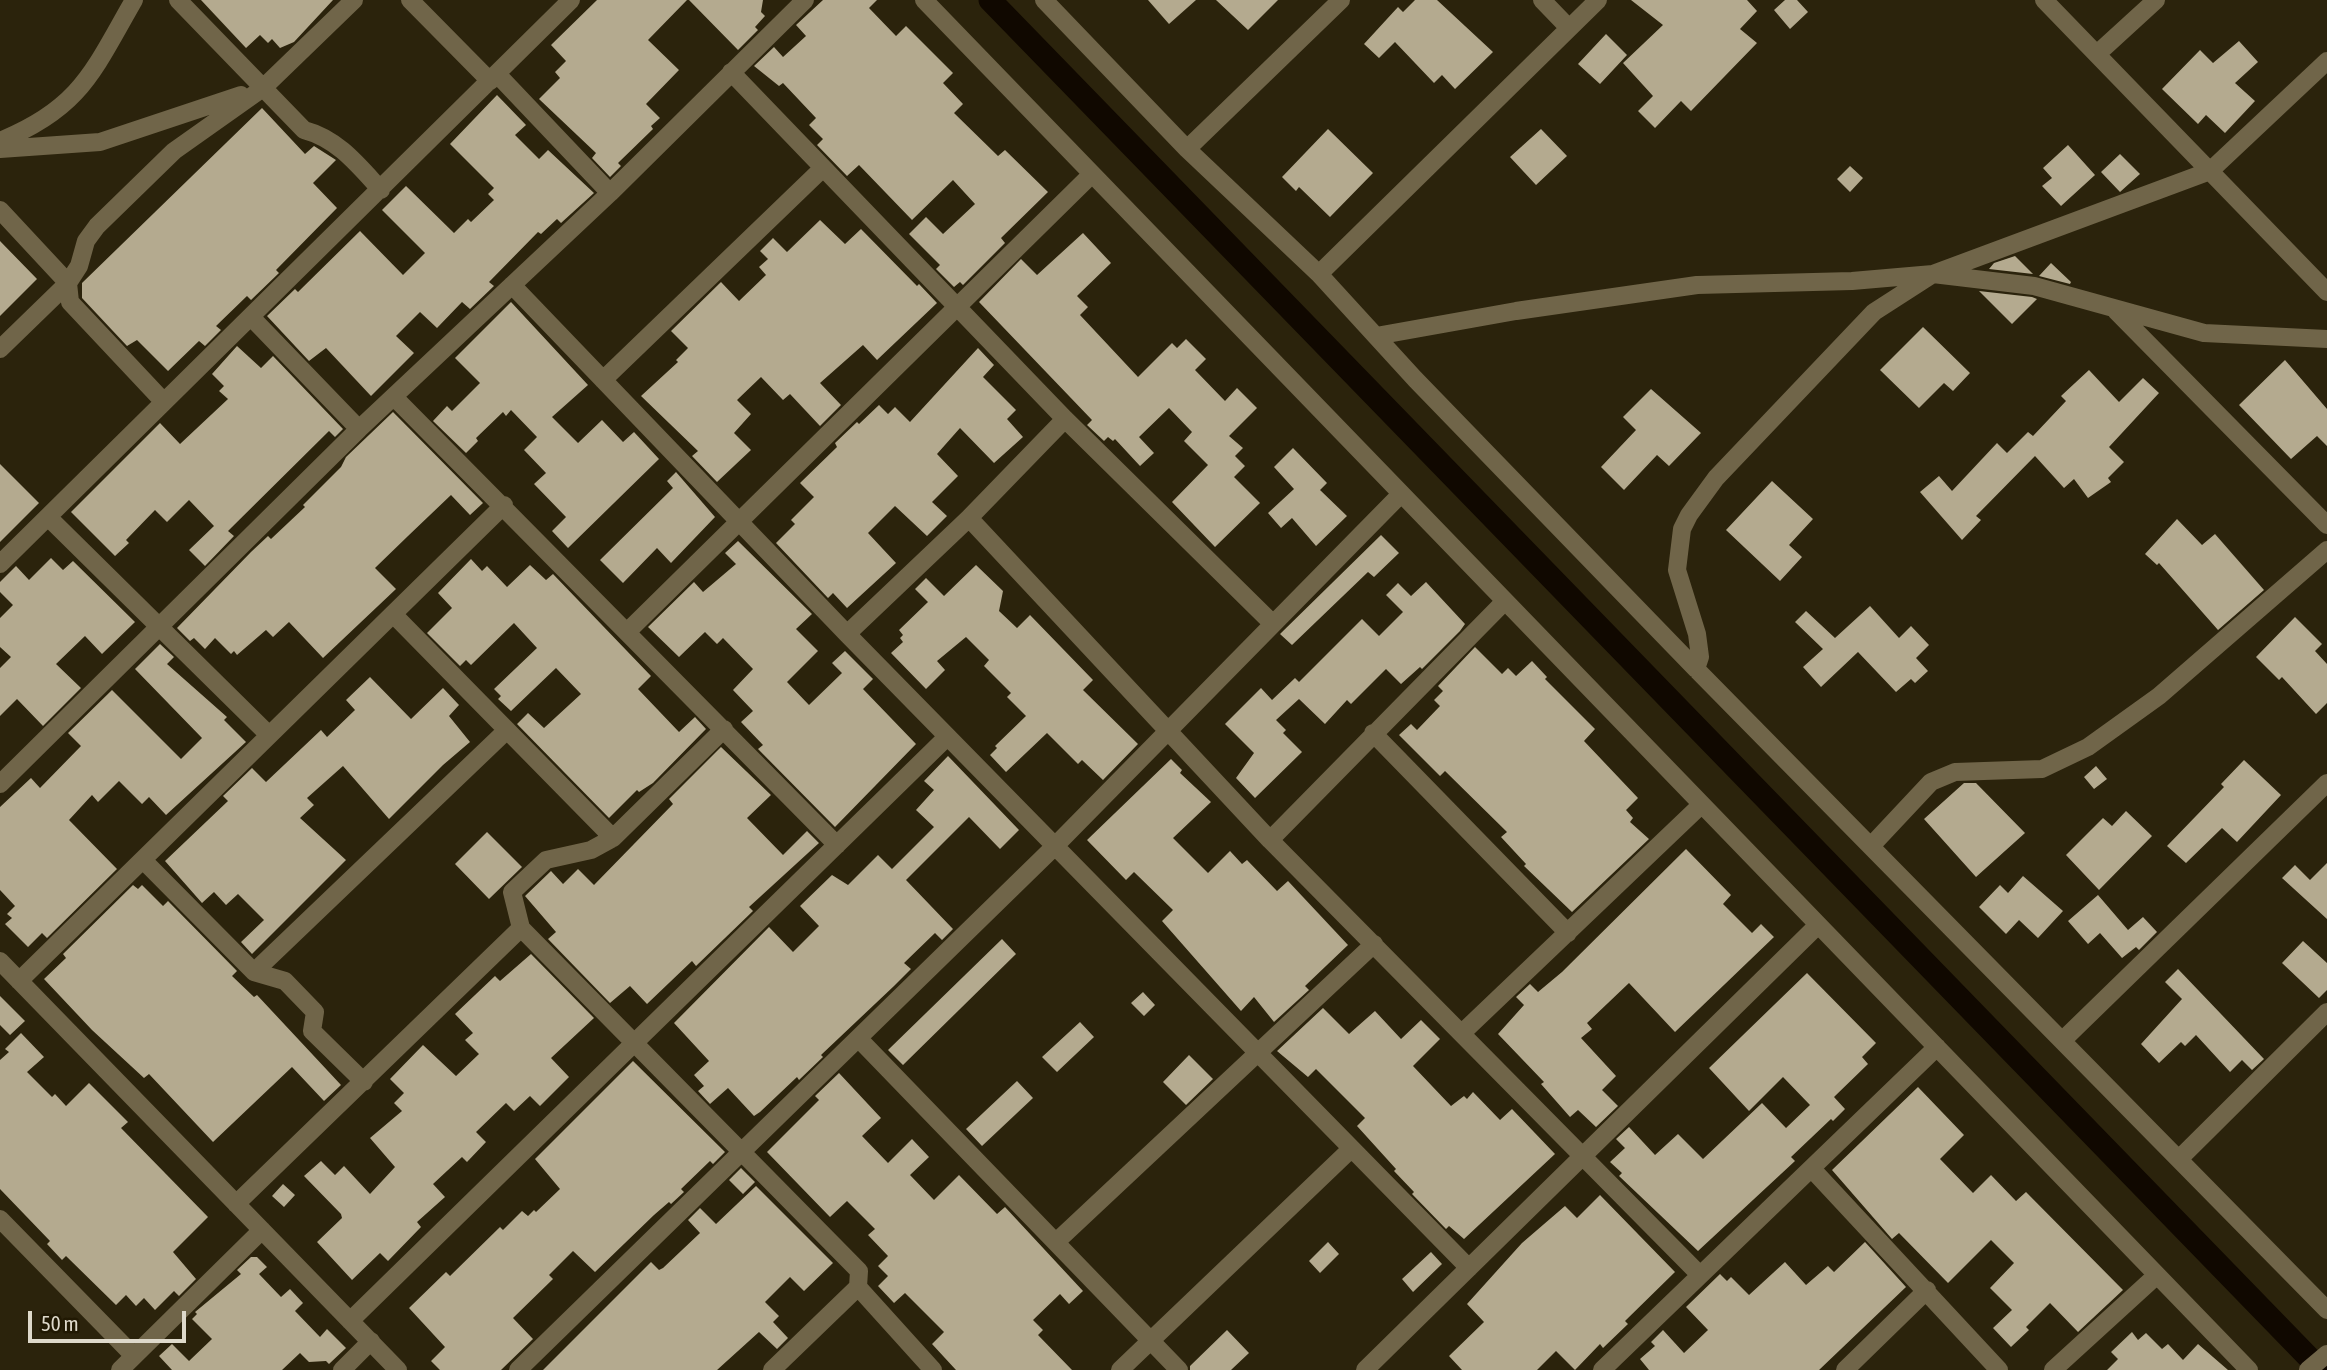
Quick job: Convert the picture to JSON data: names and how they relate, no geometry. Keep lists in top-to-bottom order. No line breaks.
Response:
{"scale_bar":"50 m"}
